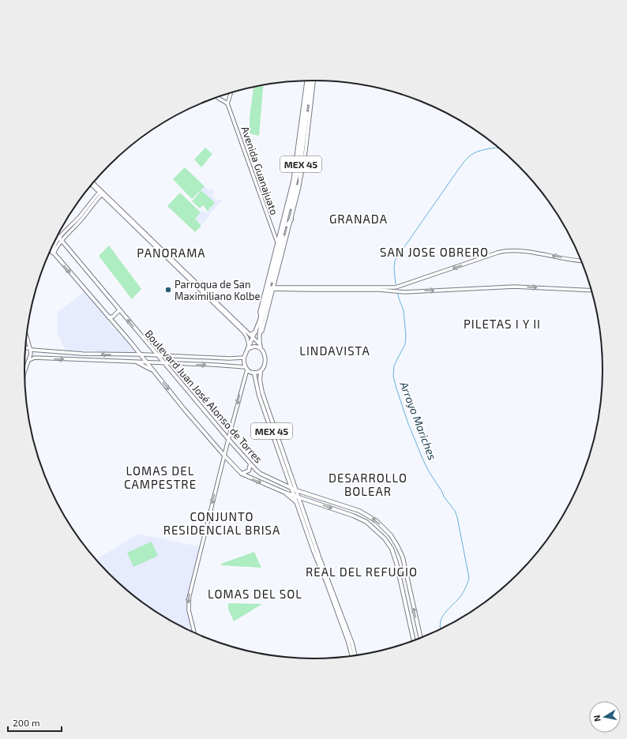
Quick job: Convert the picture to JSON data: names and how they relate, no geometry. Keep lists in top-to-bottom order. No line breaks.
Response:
{"streets":{"main road":["MEX 45","Boulevard Juan José Alonso de Torres"],"street":["Avenida Guanajuato"]},"crossings":[["MEX 45","Avenida Guanajuato"],["MEX 45","Boulevard Juan José Alonso de Torres"]],"districts":["GRANADA","SAN JOSE OBRERO","PANORAMA","PILETAS I Y II","LINDAVISTA","LOMAS DEL CAMPESTRE","DESARROLLO BOLEAR","CONJUNTO RESIDENCIAL BRISA","REAL DEL REFUGIO","LOMAS DEL SOL"],"water":["Arroyo Mariches"],"places":["Parroqua de San Maximiliano Kolbe"],"scale_bar":"200 m","north":"left"}
